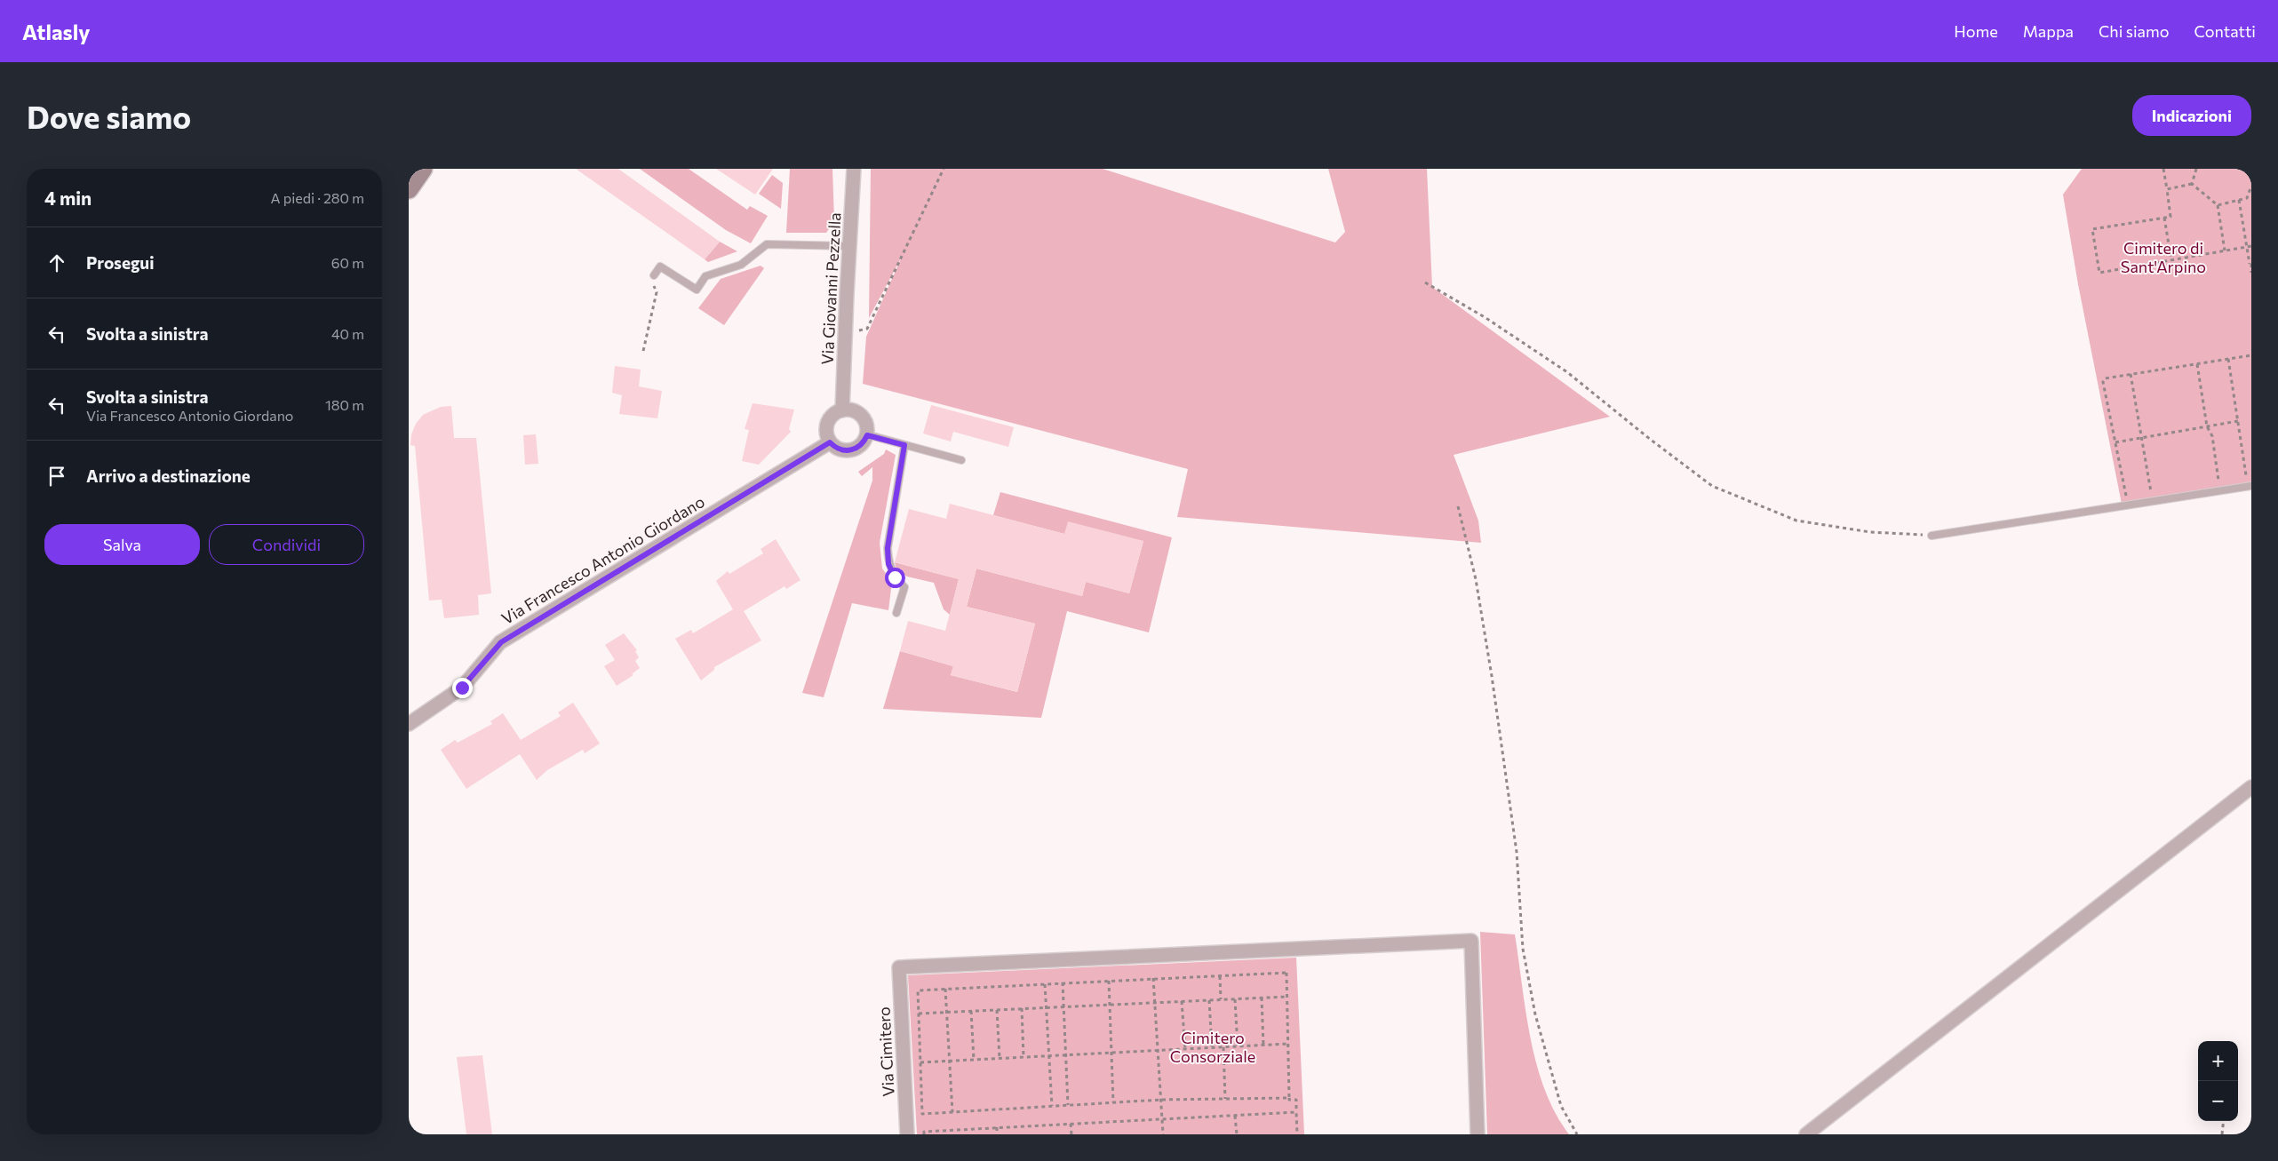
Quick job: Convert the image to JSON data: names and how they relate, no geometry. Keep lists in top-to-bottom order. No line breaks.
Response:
{"streets":{"street":["Via Giovanni Pezzella","Via Francesco Antonio Giordano","Via Cimitero"]},"crossings":[["Via Giovanni Pezzella","Via Francesco Antonio Giordano"]],"parks":["Cimitero di Sant'Arpino","Cimitero Consorziale"],"page":{"header":"Atlasly","nav":["Home","Mappa","Chi siamo","Contatti"],"buttons":["Indicazioni",["Salva","Condividi"]],"title":"Dove siamo","heading":["4 min","A piedi · 280 m"],"list":[["Prosegui","60 m"],["Svolta a sinistra","40 m"],["Svolta a sinistra","Via Francesco Antonio Giordano","180 m"],"Arrivo a destinazione"],"map_buttons":["+","−"]}}
